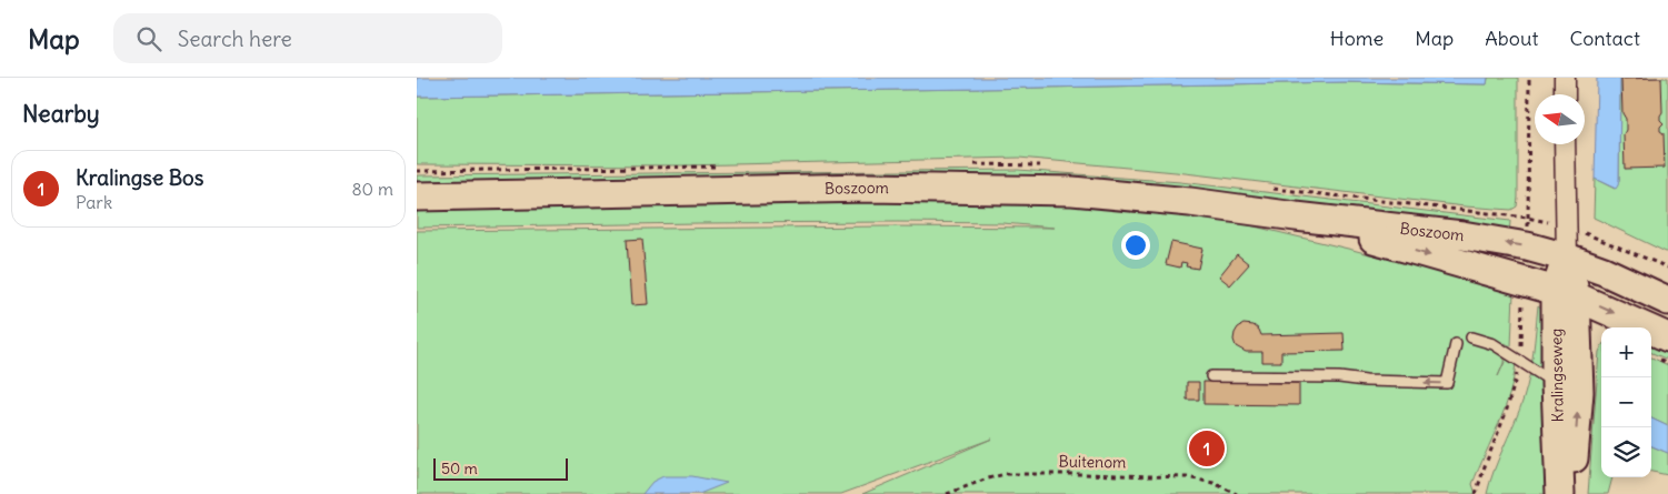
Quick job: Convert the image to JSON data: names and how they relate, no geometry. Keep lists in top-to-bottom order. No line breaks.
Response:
{"streets":{"main road":["Boszoom","Kralingseweg"],"path":["Buitenom"]},"crossings":[["Boszoom","Kralingseweg"]],"scale_bar":"50 m","north":"left","page":{"header":"Map","search":"Search here","nav":["Home","Map","About","Contact"],"heading":"Nearby","list":[{"mark":"1","name":"Kralingse Bos","note":"Park","value":"80 m"}],"map_buttons":["+","−"],"pins":"1","scale":"50 m"}}
